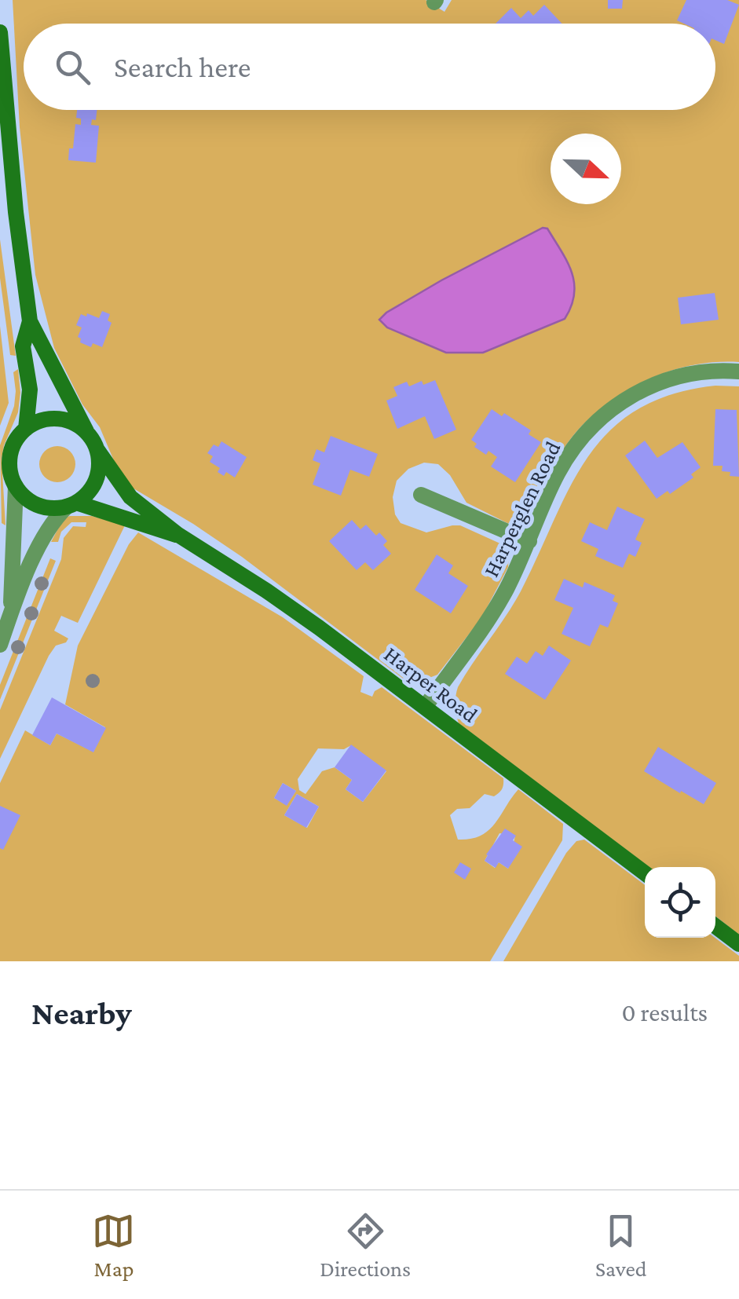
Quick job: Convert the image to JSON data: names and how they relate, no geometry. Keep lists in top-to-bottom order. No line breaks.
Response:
{"streets":{"main road":["Harper Road"],"street":["Harperglen Road"]},"crossings":[["Harperglen Road","Harper Road"]],"north":"right","page":{"search":"Search here","heading":["Nearby","0 results"],"nav":["Map","Directions","Saved"]}}
